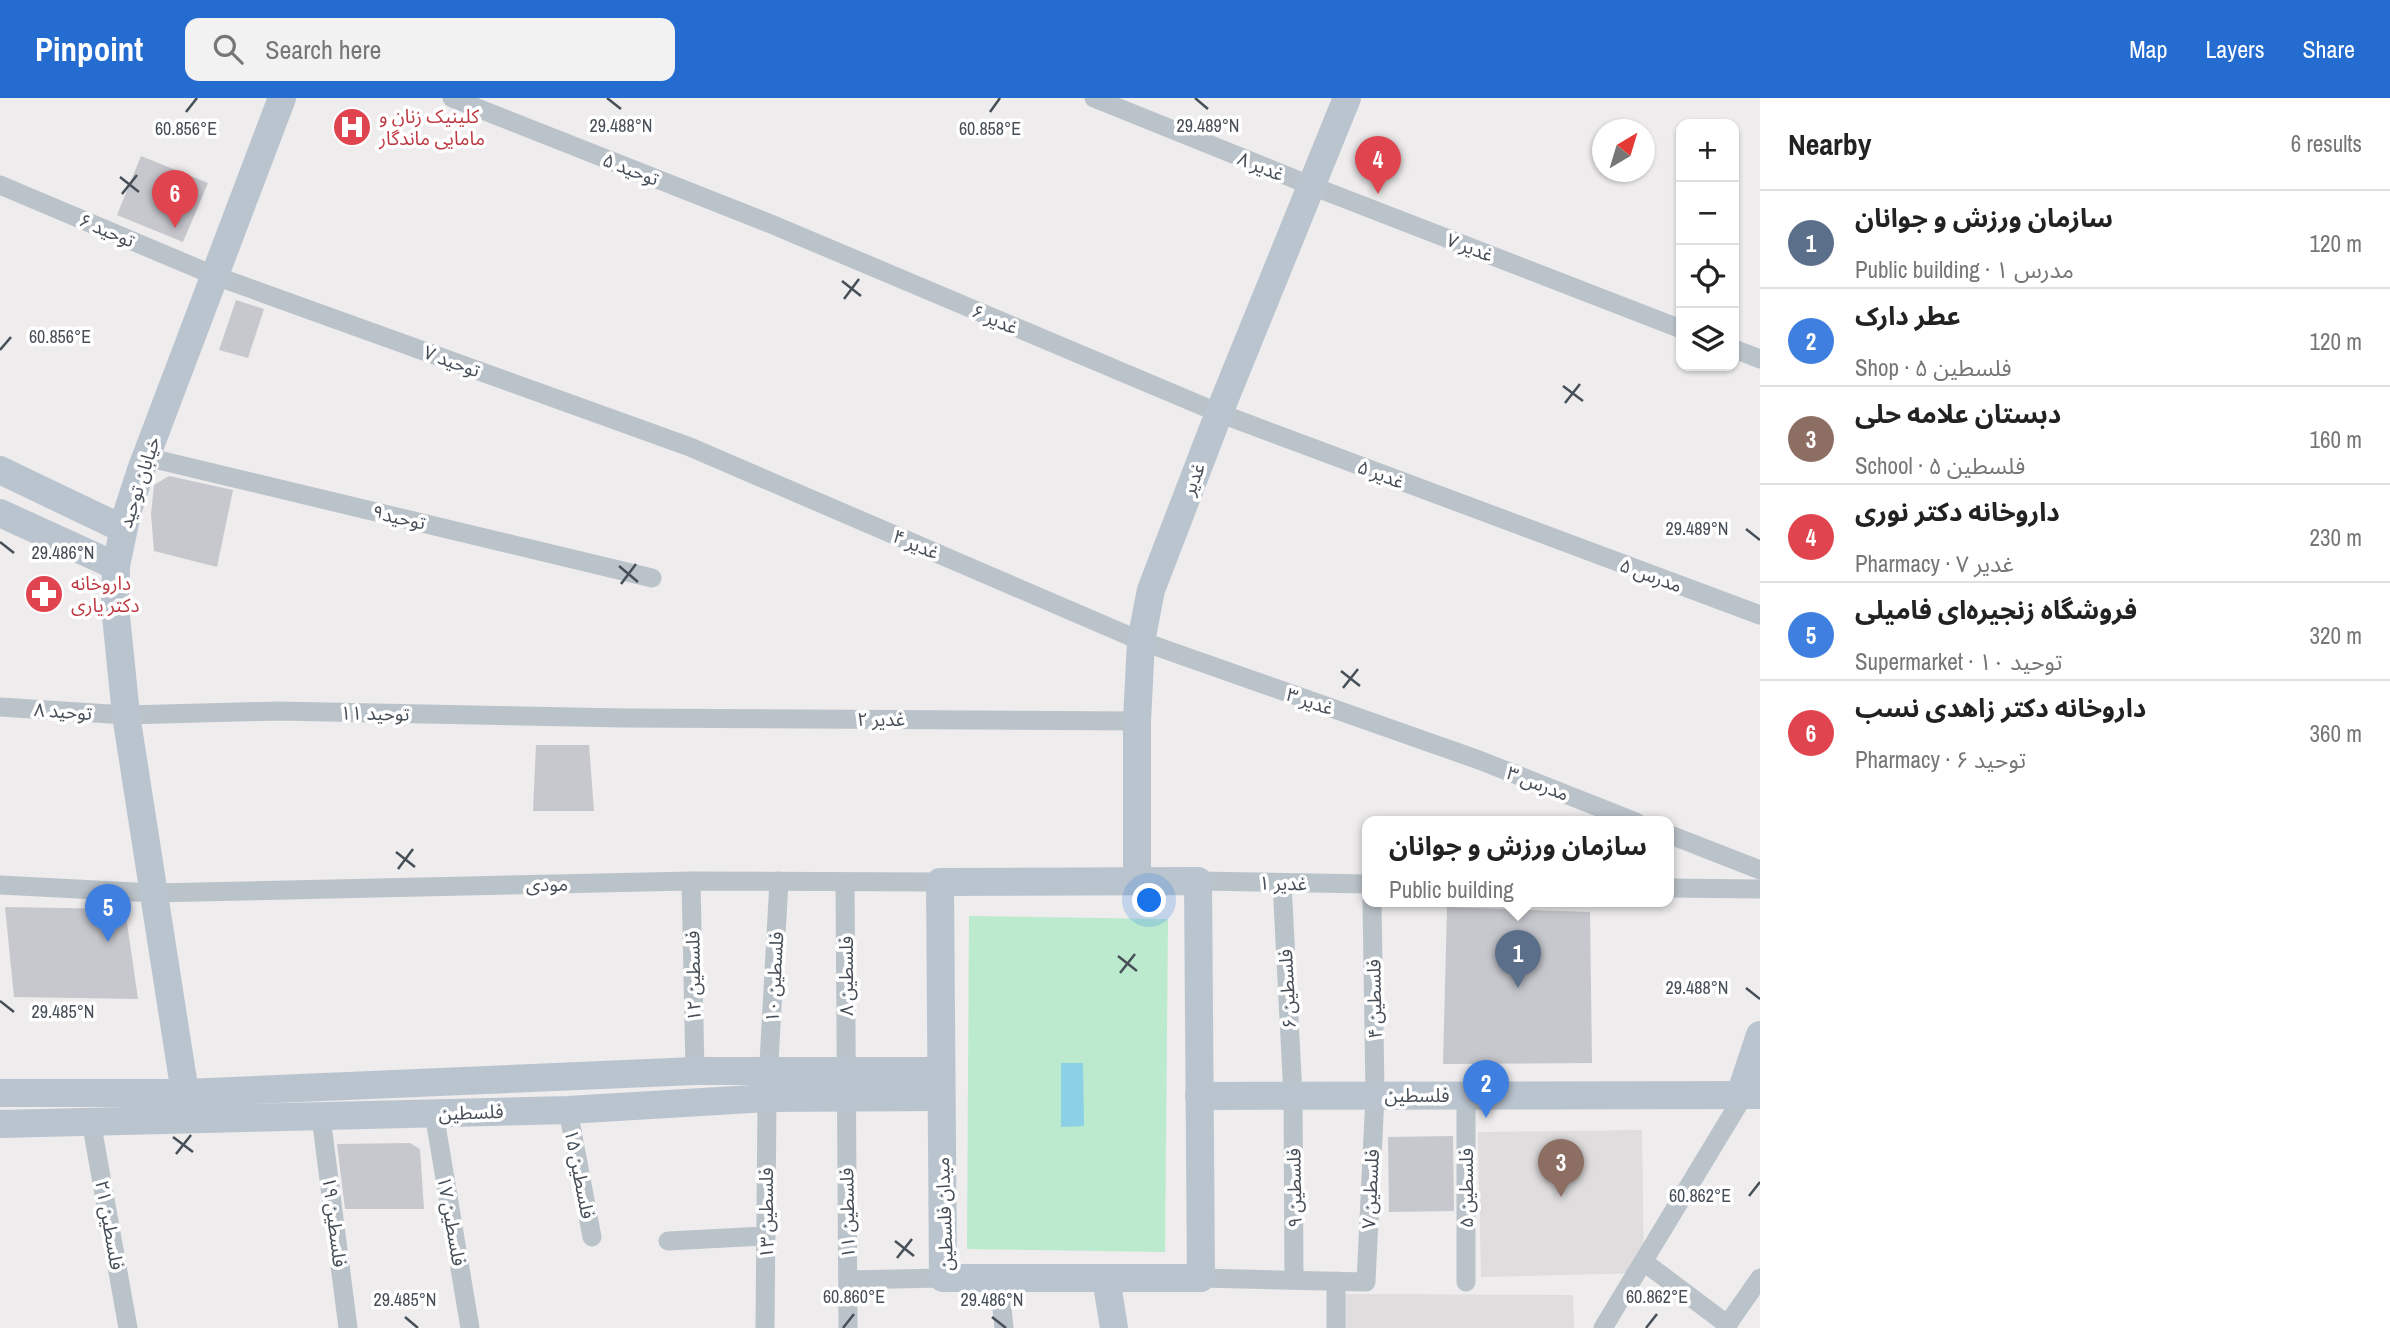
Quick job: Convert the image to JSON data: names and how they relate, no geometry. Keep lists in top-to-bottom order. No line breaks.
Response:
{"streets":{"street":["غدیر ۸","توحید ۵","توحید ۶","غدیر ۷","غدیر ۶","توحید ۷","غدیر ۵","غدیر","خیابان توحید","توحید۹","غدیر ۴","مدرس ۵","غدیر ۳","توحید ۸","توحید ۱۱","غدیر ۲","مدرس ۳","غدیر ۱","مودی","فلسطین ۱۲","فلسطین ۸","فلسطین ۱۰","فلسطین ۶","فلسطین ۴","فلسطین","فلسطین ۱۵","فلسطین ۹","فلسطین ۵","فلسطین ۷","فلسطین ۱۳","فلسطین ۱۱","میدان فلسطین","فلسطین ۱۷","فلسطین ۱۹","فلسطین ۲۱"]},"crossings":[["غدیر ۸","غدیر ۷"],["غدیر ۸","غدیر"],["توحید ۵","غدیر ۶"],["توحید ۶","توحید ۷"],["توحید ۶","خیابان توحید"],["غدیر ۷","غدیر"],["غدیر ۶","غدیر ۵"],["غدیر ۶","غدیر"],["توحید ۷","خیابان توحید"],["توحید ۷","غدیر ۴"],["غدیر ۵","غدیر"],["غدیر ۵","مدرس ۵"],["غدیر","غدیر ۴"],["غدیر","غدیر ۳"],["غدیر","غدیر ۲"],["خیابان توحید","توحید۹"],["خیابان توحید","توحید ۸"],["خیابان توحید","توحید ۱۱"],["خیابان توحید","مودی"],["خیابان توحید","فلسطین"],["غدیر ۴","غدیر ۳"],["غدیر ۳","مدرس ۳"],["توحید ۸","توحید ۱۱"],["توحید ۱۱","غدیر ۲"],["غدیر ۱","فلسطین ۶"],["مودی","فلسطین ۱۲"],["مودی","فلسطین ۸"],["مودی","فلسطین ۱۰"],["مودی","میدان فلسطین"],["فلسطین ۱۲","فلسطین"],["فلسطین ۸","فلسطین"],["فلسطین ۸","فلسطین ۱۱"],["فلسطین ۱۰","فلسطین"],["فلسطین ۱۰","فلسطین ۱۳"],["فلسطین ۶","فلسطین"],["فلسطین ۶","فلسطین ۹"],["فلسطین ۴","فلسطین"],["فلسطین ۴","فلسطین ۷"],["فلسطین","فلسطین ۱۵"],["فلسطین","فلسطین ۹"],["فلسطین","فلسطین ۵"],["فلسطین","فلسطین ۷"],["فلسطین","فلسطین ۱۳"],["فلسطین","فلسطین ۱۱"],["فلسطین","میدان فلسطین"],["فلسطین","فلسطین ۱۷"],["فلسطین","فلسطین ۱۹"],["فلسطین","فلسطین ۲۱"]],"places":{"hospital":["کلینیک زنان و مامایی ماندگار"],"pharmacy":["داروخانه دکتر یاری"]},"north":"top right","page":{"header":"Pinpoint","search":"Search here","nav":["Map","Layers","Share"],"heading":["Nearby","6 results"],"map_buttons":["+","−"],"pins":["4","6","5","1","2","3"],"list":[{"mark":"1","name":"سازمان ورزش و جوانان","note":"Public building · مدرس ۱","value":"120 m"},{"mark":"2","name":"عطر دارک","note":"Shop · فلسطین ۵","value":"120 m"},{"mark":"3","name":"دبستان علامه حلی","note":"School · فلسطین ۵","value":"160 m"},{"mark":"4","name":"داروخانه دکتر نوری","note":"Pharmacy · غدیر ۷","value":"230 m"},{"mark":"5","name":"فروشگاه زنجیره‌ای فامیلی","note":"Supermarket · توحید ۱۰","value":"320 m"},{"mark":"6","name":"داروخانه دکتر زاهدی نسب","note":"Pharmacy · توحید ۶","value":"360 m"}],"popup":["سازمان ورزش و جوانان","Public building"]},"coordinates":["29.488°N","29.489°N","60.856°E","60.858°E","29.486°N","29.485°N","60.862°E","60.860°E"]}
